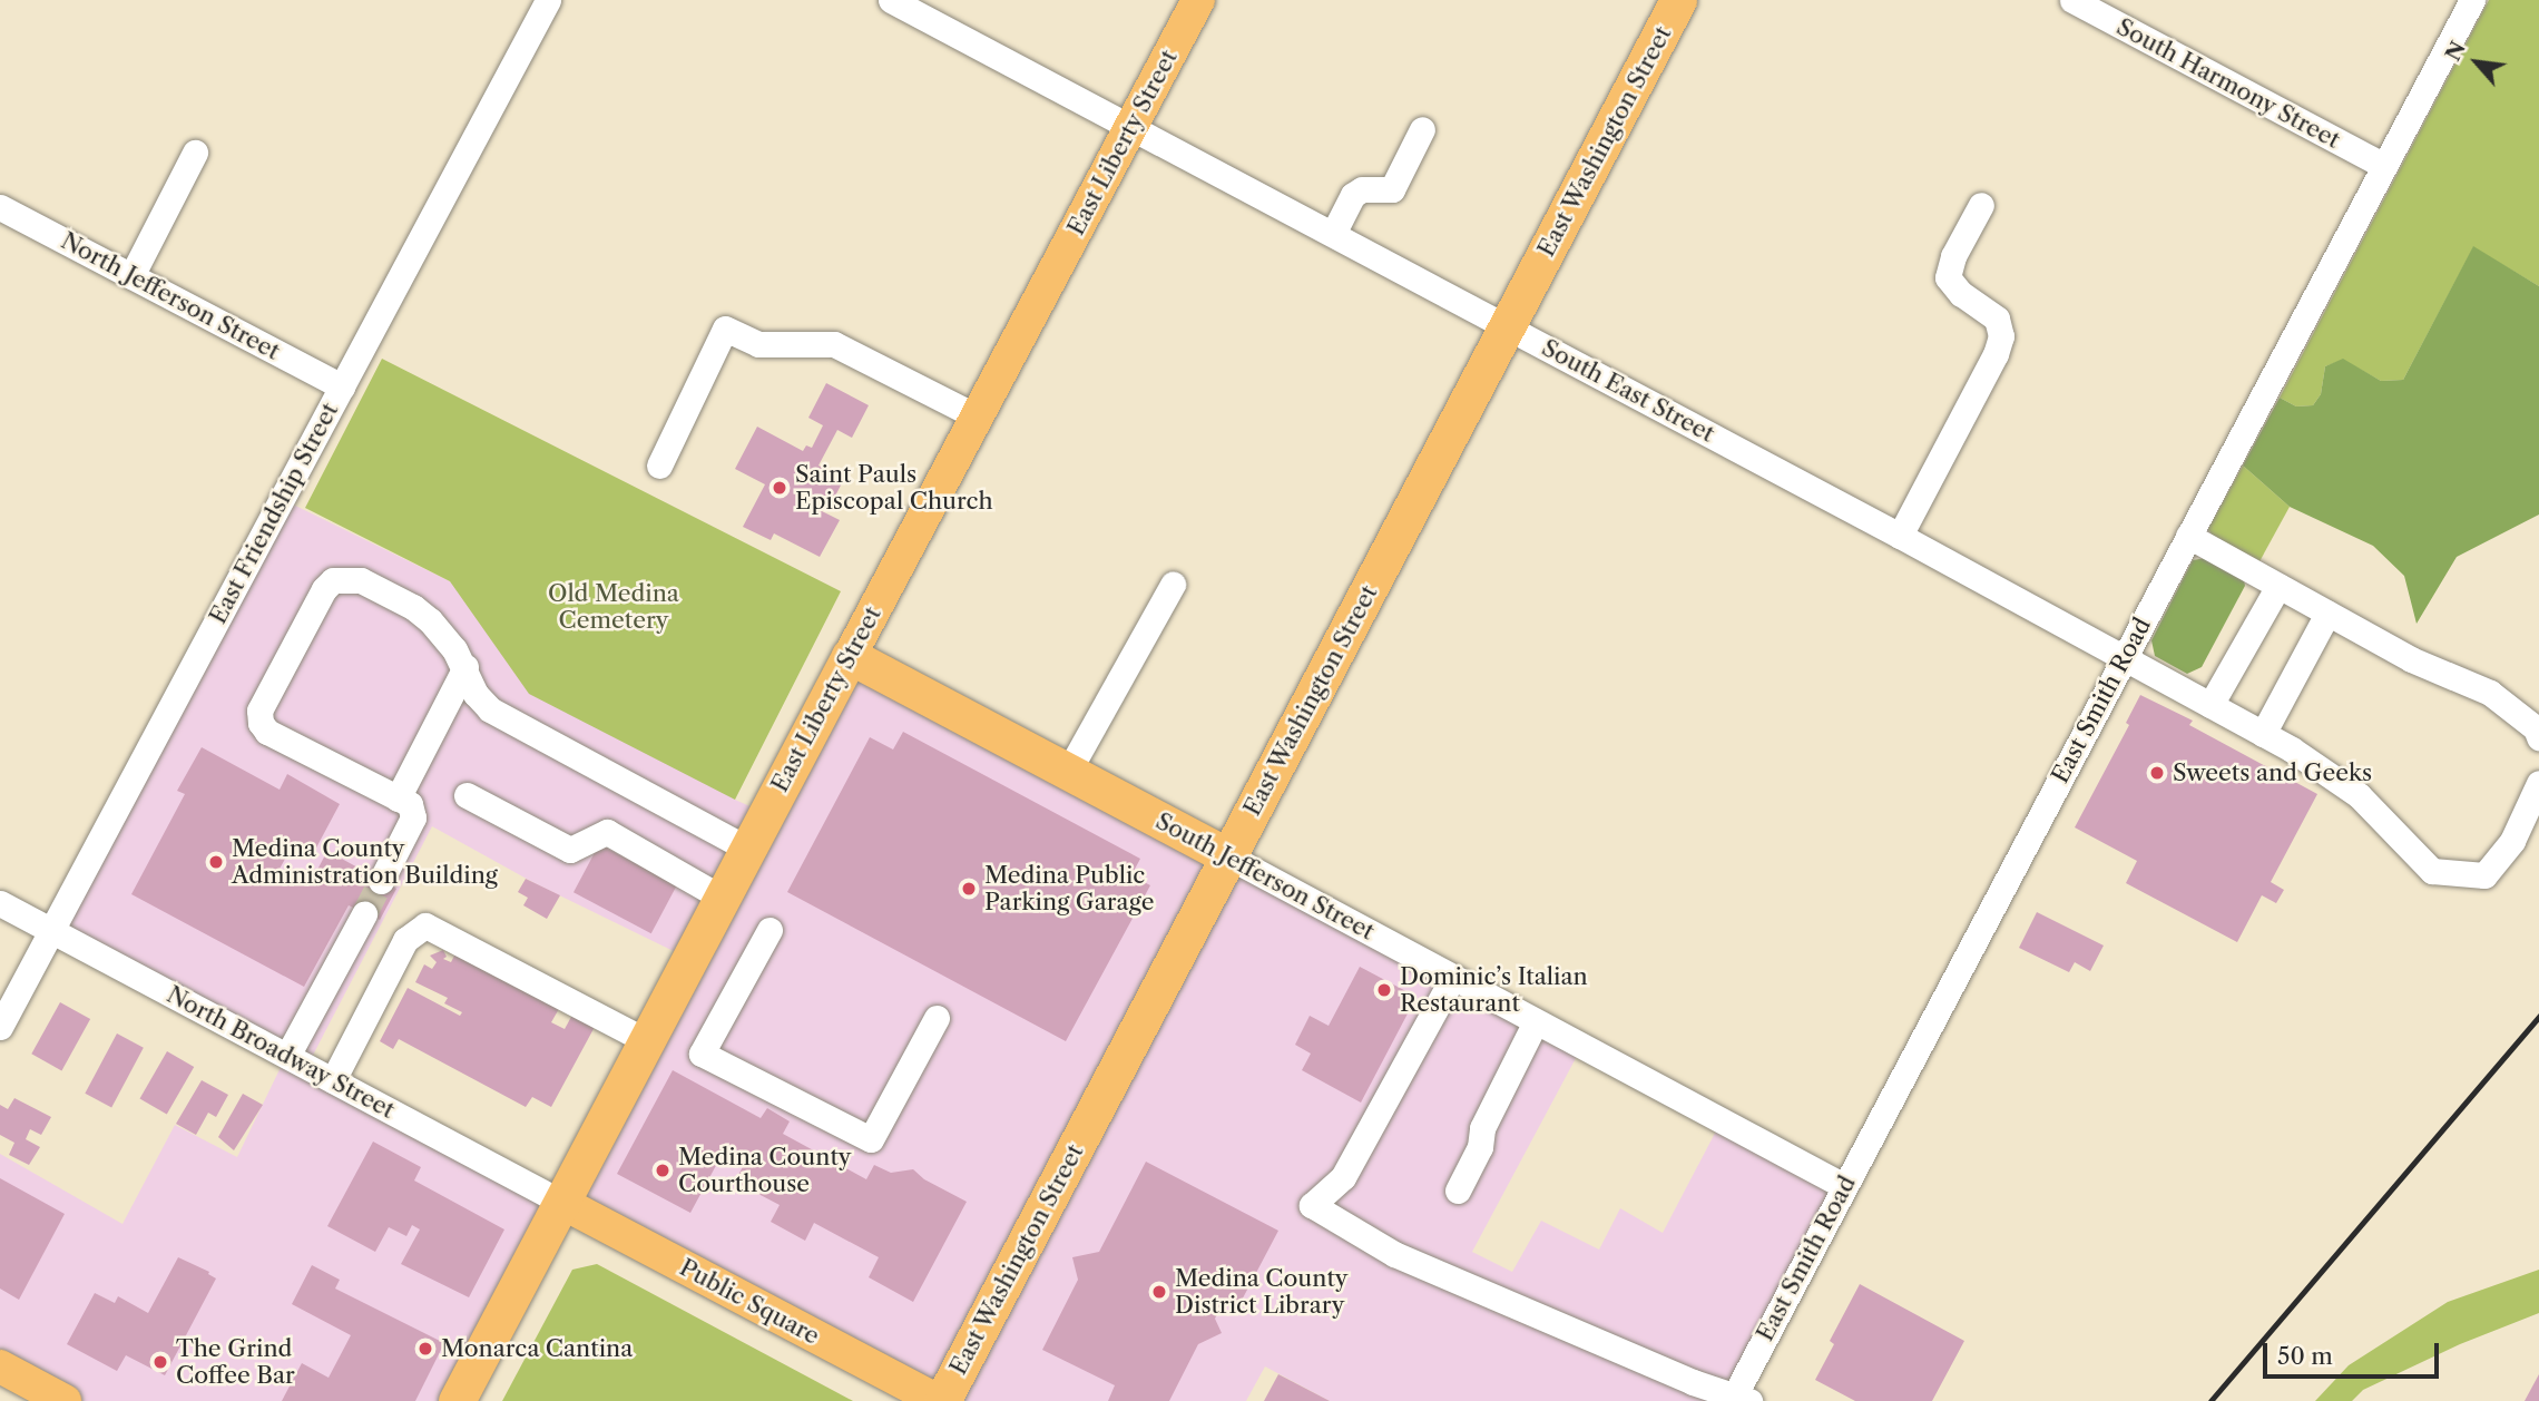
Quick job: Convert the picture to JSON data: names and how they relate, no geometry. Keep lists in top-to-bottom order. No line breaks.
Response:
{"streets":{"highway":["East Washington Street","East Liberty Street","South Jefferson Street"],"main road":["Public Square"],"street":["South Harmony Street","North Jefferson Street","South East Street","East Friendship Street","East Smith Road","North Broadway Street"]},"crossings":[["South Harmony Street","East Smith Road"],["East Washington Street","South East Street"],["East Washington Street","South Jefferson Street"],["East Washington Street","Public Square"],["East Liberty Street","South East Street"],["East Liberty Street","South Jefferson Street"],["East Liberty Street","North Broadway Street"],["East Liberty Street","Public Square"],["North Jefferson Street","East Friendship Street"],["South East Street","East Smith Road"],["East Friendship Street","North Broadway Street"],["East Smith Road","South Jefferson Street"],["North Broadway Street","Public Square"]],"parks":["Old Medina Cemetery"],"places":["Saint Pauls Episcopal Church","Sweets and Geeks","Medina County Administration Building","Medina Public Parking Garage","Dominic’s Italian Restaurant","Medina County Courthouse","Medina County District Library","Monarca Cantina","The Grind Coffee Bar"],"scale_bar":"50 m","north":"top left"}
